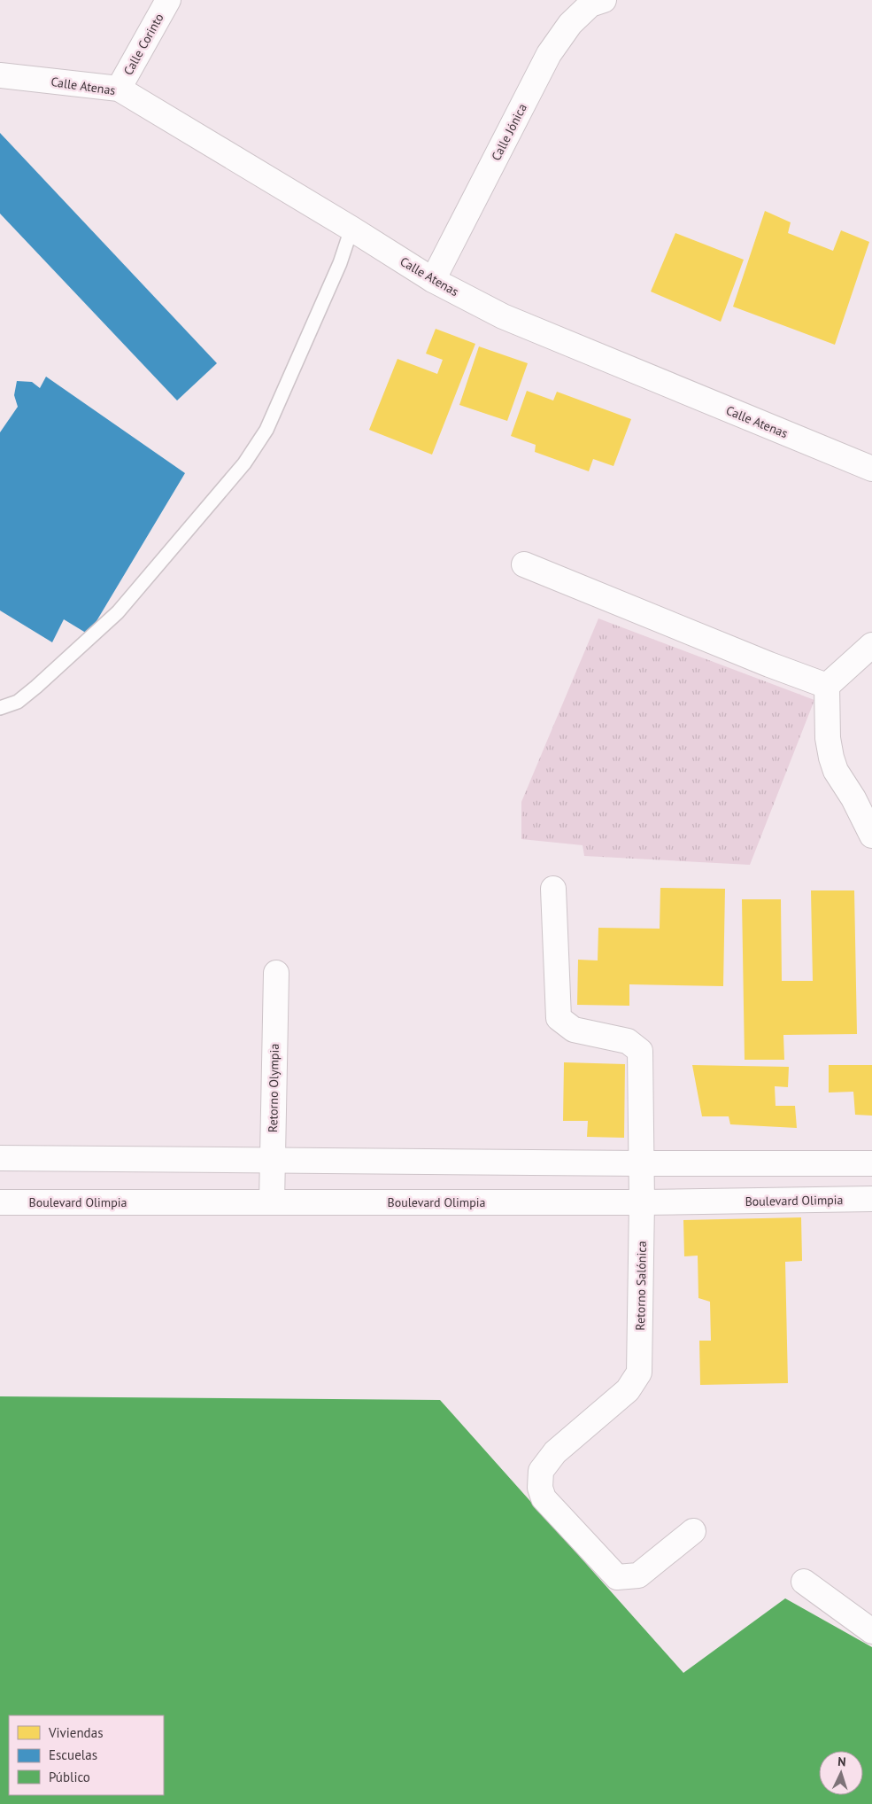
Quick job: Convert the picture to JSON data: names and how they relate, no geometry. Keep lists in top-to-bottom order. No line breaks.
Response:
{"streets":{"street":["Calle Corinto","Calle Atenas","Calle Jónica","Retorno Olympia","Boulevard Olimpia","Retorno Salónica"]},"crossings":[["Calle Corinto","Calle Atenas"],["Calle Atenas","Calle Jónica"],["Retorno Olympia","Boulevard Olimpia"],["Boulevard Olimpia","Retorno Salónica"]],"legend":["Viviendas","Escuelas","Público"],"north":"top"}
